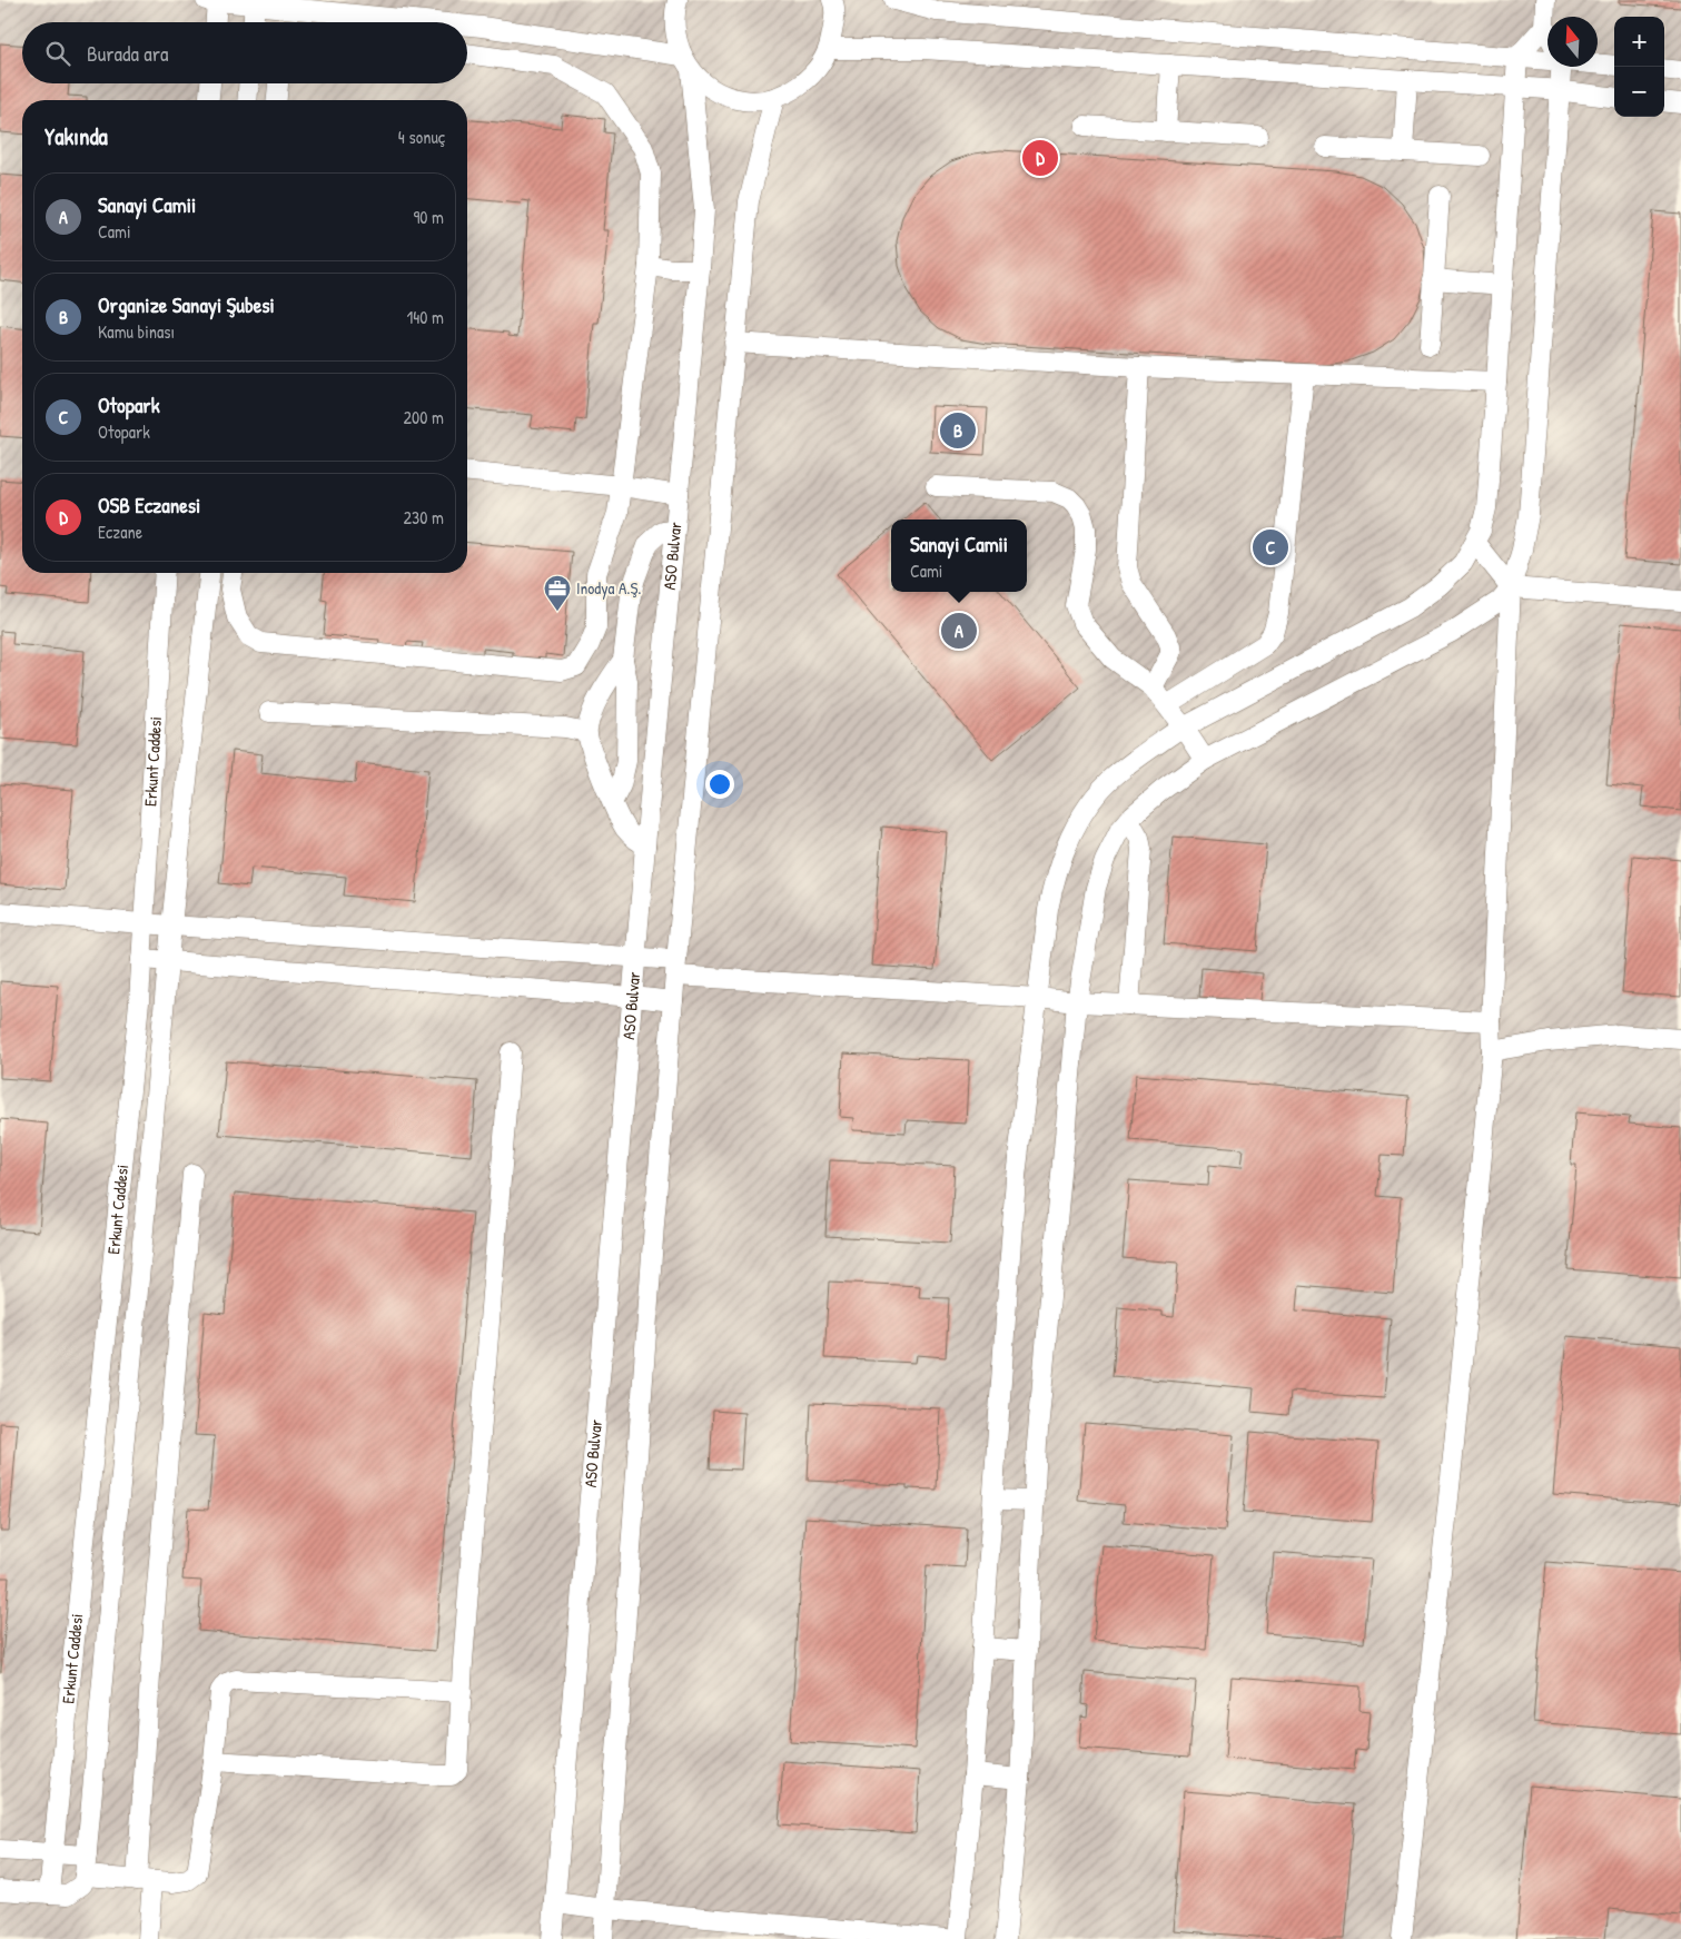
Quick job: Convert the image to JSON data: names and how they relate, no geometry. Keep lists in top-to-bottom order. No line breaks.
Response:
{"streets":{"street":["ASO Bulvar","Erkunt Caddesi"]},"places":{"office":["Inodya A.Ş."]},"north":"top","page":{"map_buttons":["+","−"],"search":"Burada ara","heading":["Yakında","4 sonuç"],"pins":["D","B","C","A"],"list":[{"mark":"A","name":"Sanayi Camii","note":"Cami","value":"90 m"},{"mark":"B","name":"Organize Sanayi Şubesi","note":"Kamu binası","value":"140 m"},{"mark":"C","name":"Otopark","note":"Otopark","value":"200 m"},{"mark":"D","name":"OSB Eczanesi","note":"Eczane","value":"230 m"}],"popup":["Sanayi Camii","Cami"]}}
